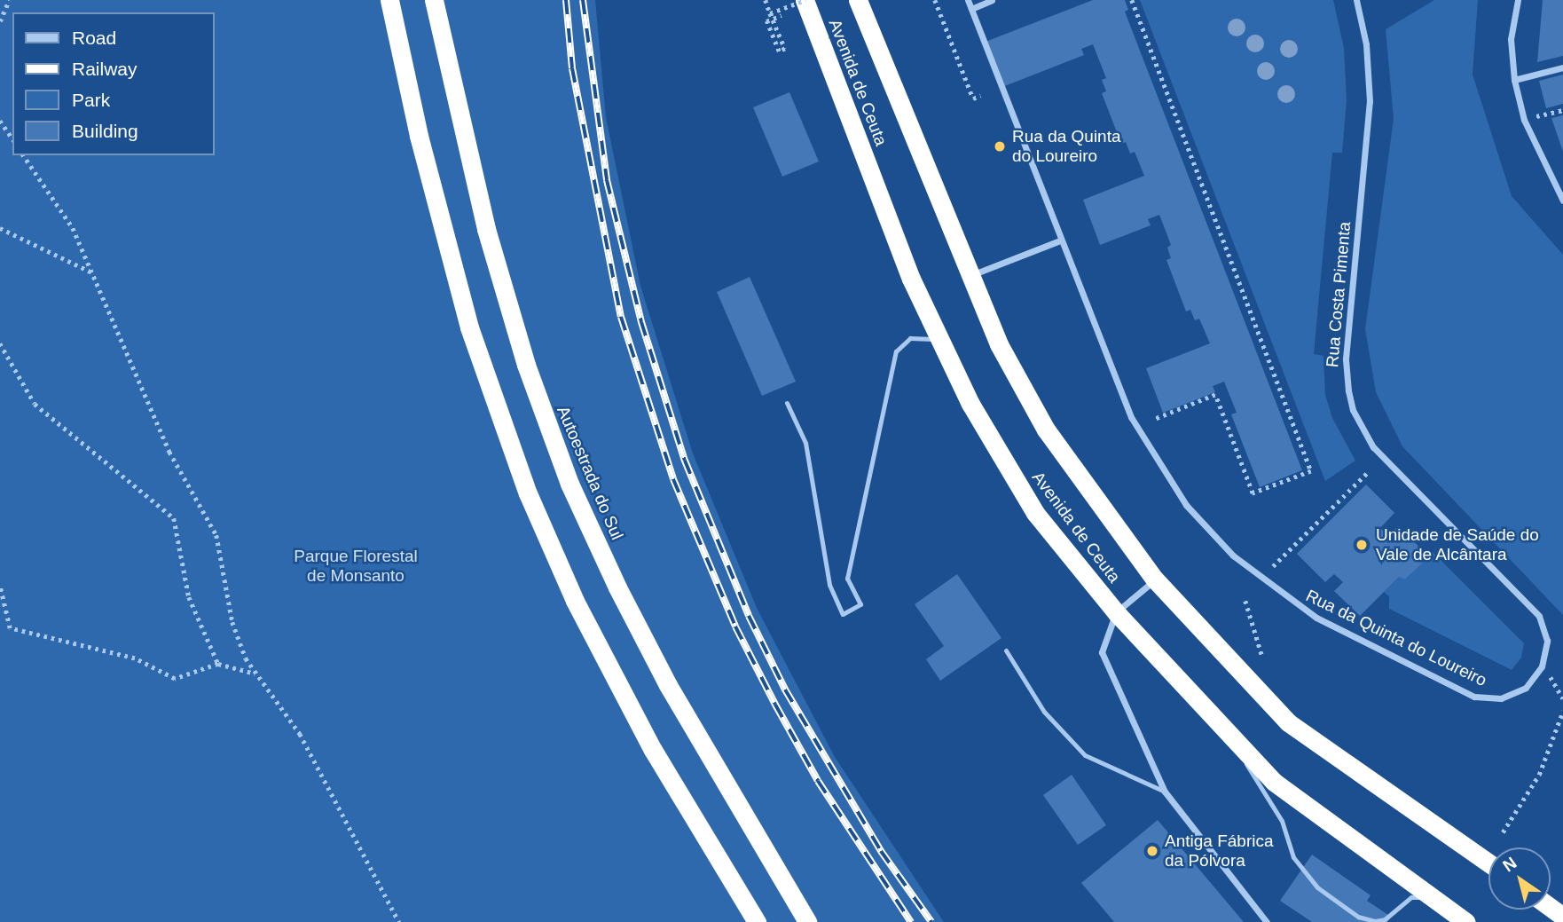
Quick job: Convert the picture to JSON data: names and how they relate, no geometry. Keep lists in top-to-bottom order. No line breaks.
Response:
{"streets":{"highway":["Avenida de Ceuta","Autoestrada do Sul"],"street":["Rua Costa Pimenta","Rua da Quinta do Loureiro"]},"crossings":[["Rua Costa Pimenta","Rua da Quinta do Loureiro"]],"parks":["Parque Florestal de Monsanto"],"places":["Rua da Quinta do Loureiro","Unidade de Saúde do Vale de Alcântara","Antiga Fábrica da Pólvora"],"legend":["Road","Railway","Park","Building"],"north":"top left"}
